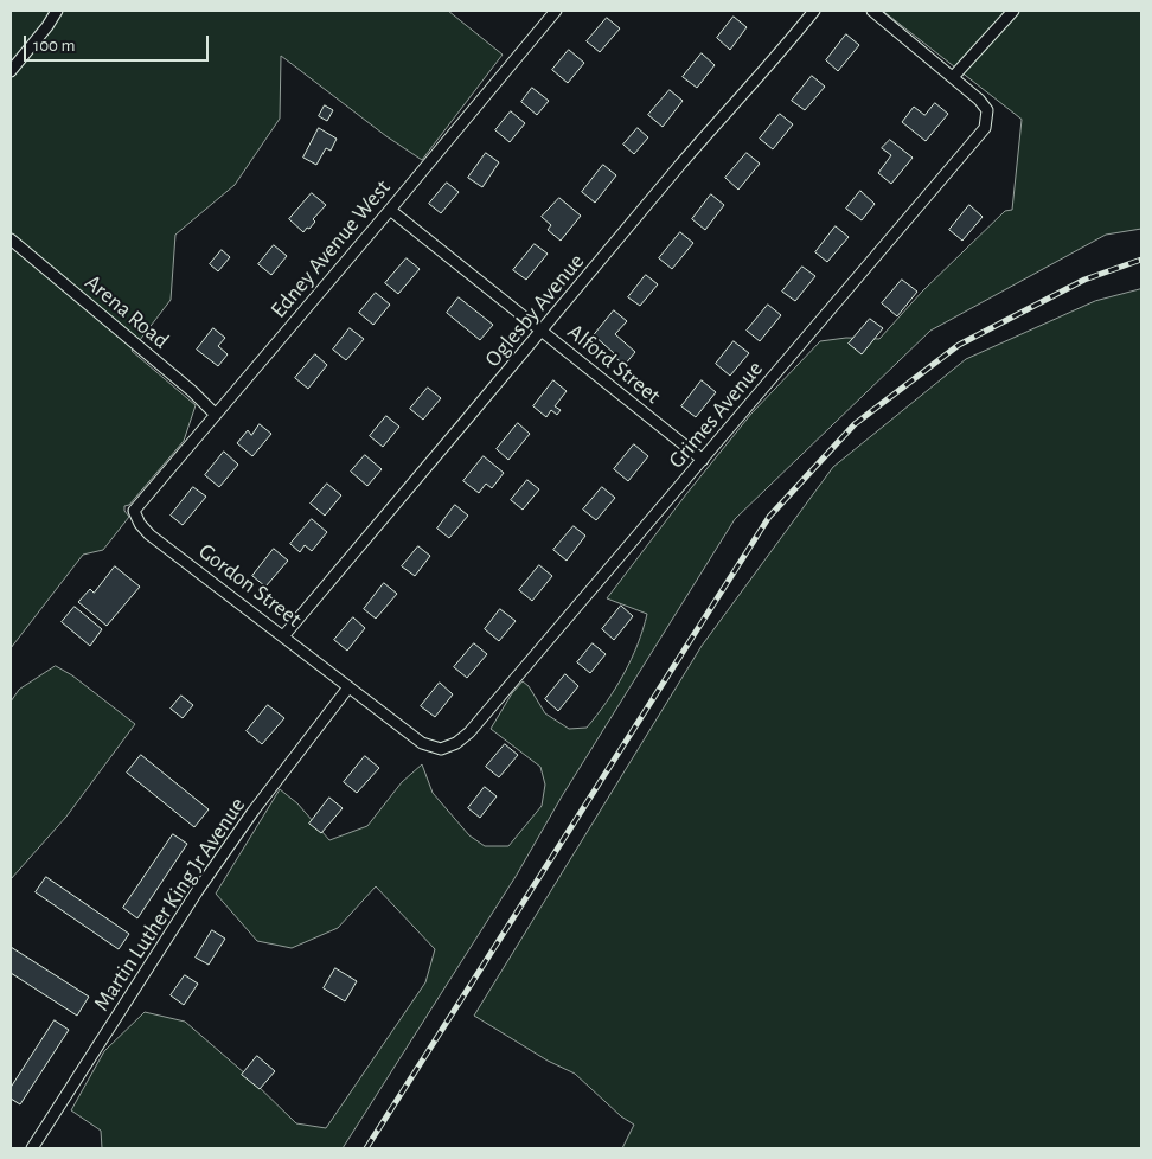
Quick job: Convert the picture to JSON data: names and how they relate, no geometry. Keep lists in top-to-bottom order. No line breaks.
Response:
{"streets":{"street":["Edney Avenue West","Oglesby Avenue","Arena Road","Alford Street","Grimes Avenue","Gordon Street","Martin Luther King Jr Avenue"]},"crossings":[["Edney Avenue West","Arena Road"],["Edney Avenue West","Alford Street"],["Edney Avenue West","Gordon Street"],["Oglesby Avenue","Alford Street"],["Oglesby Avenue","Gordon Street"],["Alford Street","Grimes Avenue"],["Grimes Avenue","Gordon Street"],["Grimes Avenue","Martin Luther King Jr Avenue"],["Gordon Street","Martin Luther King Jr Avenue"]],"scale_bar":"100 m"}
